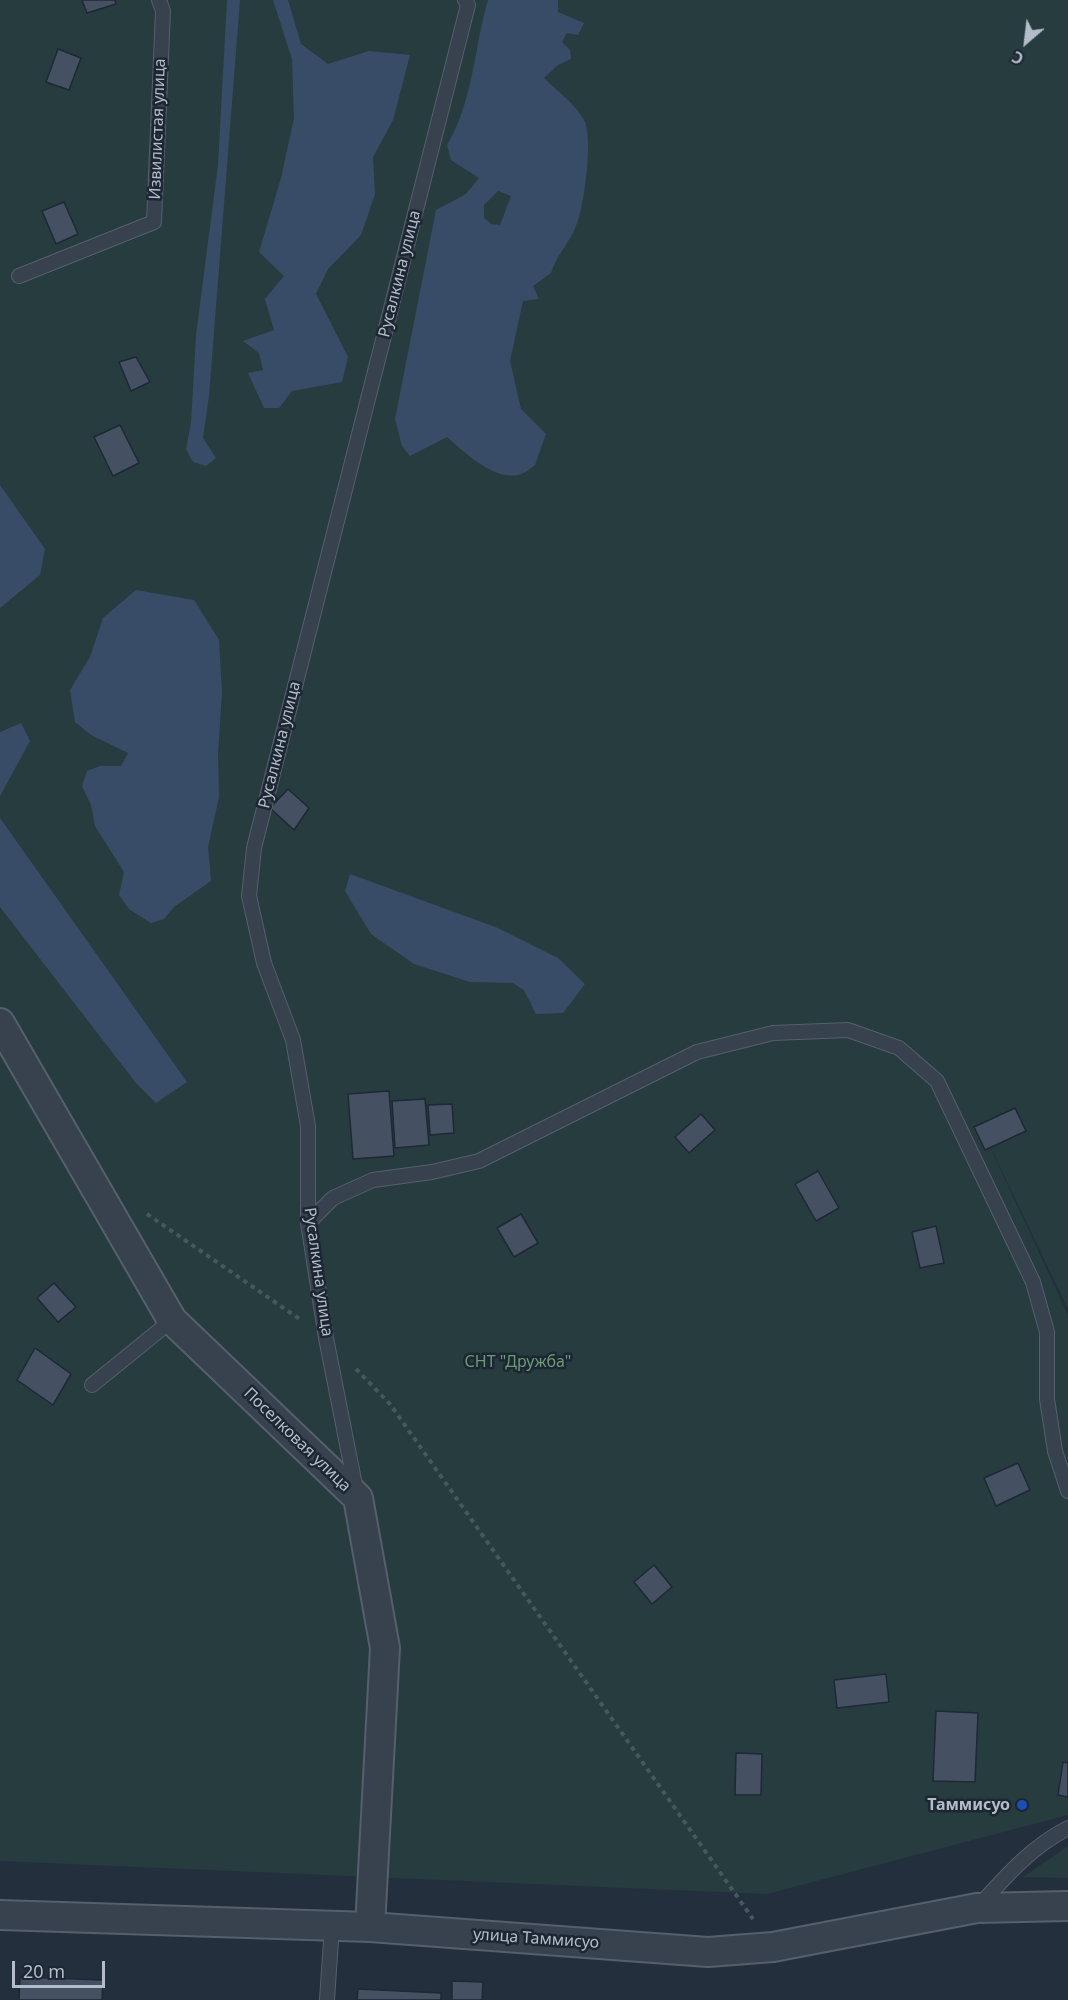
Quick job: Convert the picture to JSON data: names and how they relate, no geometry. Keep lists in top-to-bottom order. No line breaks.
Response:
{"streets":{"street":["Поселковая улица","улица Таммисуо"],"lane":["Извилистая улица","Русалкина улица"]},"crossings":[["Русалкина улица","Поселковая улица"],["Поселковая улица","улица Таммисуо"]],"parks":["СНТ \"Дружба\""],"places":["Таммисуо"],"scale_bar":"20 m","north":"bottom left"}
